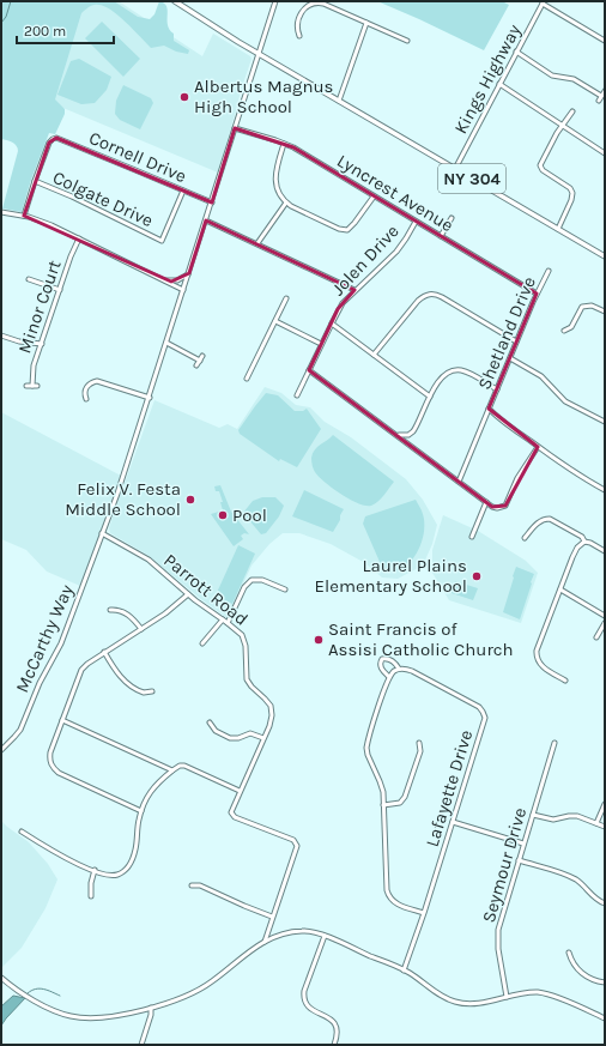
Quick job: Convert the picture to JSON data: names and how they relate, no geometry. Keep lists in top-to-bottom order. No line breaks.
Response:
{"streets":{"main road":["NY 304"],"street":["Kings Highway","Cornell Drive","Lyncrest Avenue","Colgate Drive","Jolen Drive","Minor Court","Shetland Drive","Parrott Road","McCarthy Way","Lafayette Drive","Seymour Drive"]},"crossings":[["Kings Highway","NY 304"],["Cornell Drive","Colgate Drive"],["Lyncrest Avenue","Jolen Drive"],["Lyncrest Avenue","Shetland Drive"],["Parrott Road","McCarthy Way"]],"places":["Albertus Magnus High School","Felix V. Festa Middle School","Pool","Laurel Plains Elementary School","Saint Francis of Assisi Catholic Church"],"scale_bar":"200 m"}
